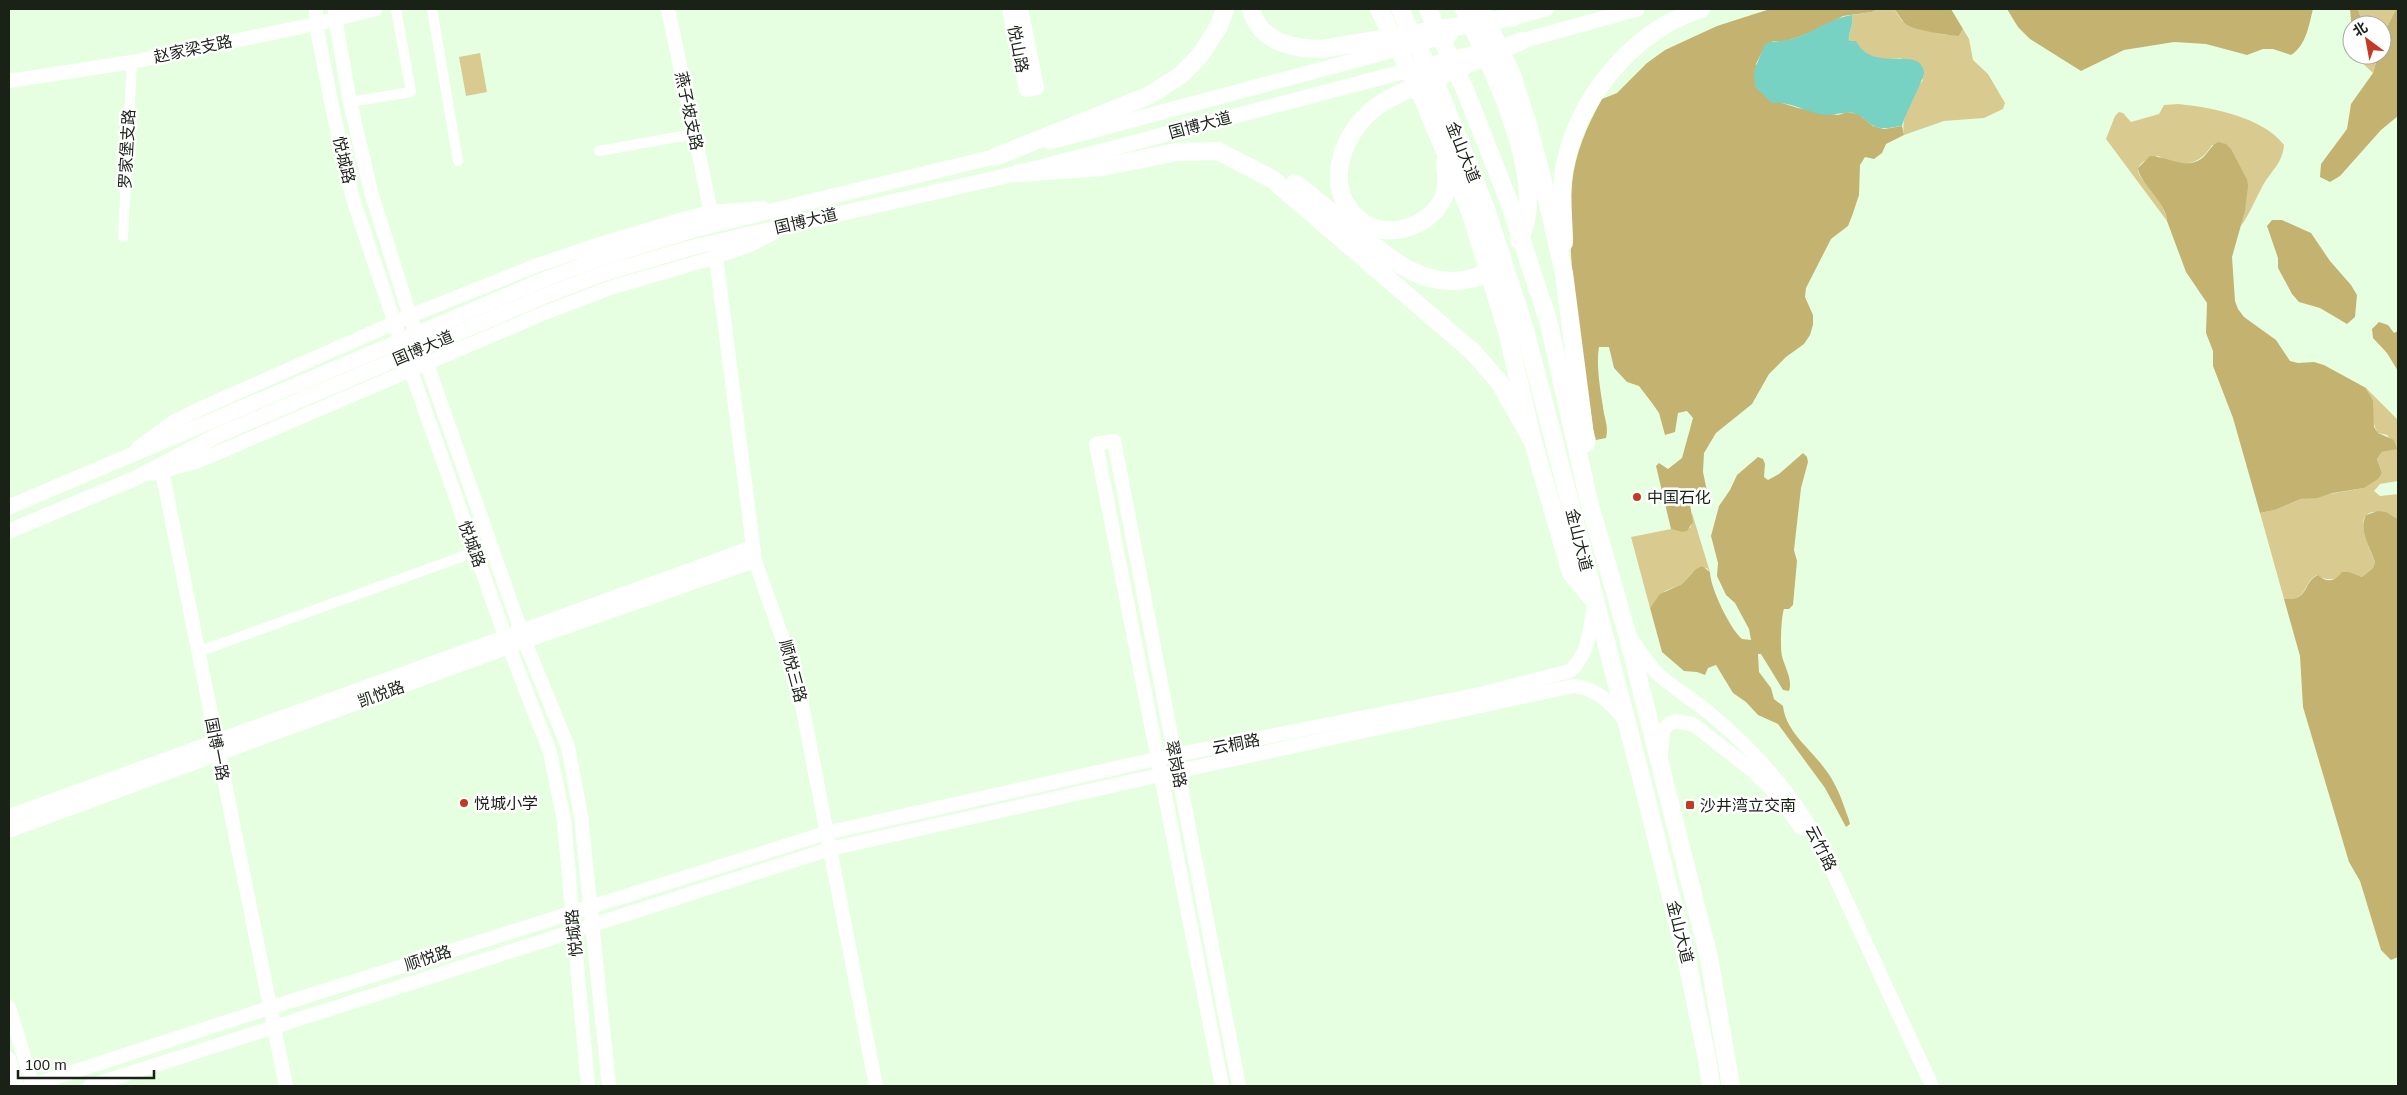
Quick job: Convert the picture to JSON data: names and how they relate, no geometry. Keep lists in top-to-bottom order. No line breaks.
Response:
{"streets":{"highway":["金山大道"],"main road":["赵家梁支路","悦山路","燕子坡支路","国博大道","悦城路","顺悦三路","凯悦路","云桐路","国博一路","翠岗路","云竹路","顺悦路"],"street":["罗家堡支路"]},"crossings":[["赵家梁支路","罗家堡支路"],["赵家梁支路","悦城路"],["金山大道","云桐路"],["金山大道","云竹路"],["悦城路","凯悦路"],["悦城路","顺悦路"],["顺悦三路","凯悦路"],["顺悦三路","云桐路"],["顺悦三路","顺悦路"],["凯悦路","国博一路"],["云桐路","翠岗路"],["云桐路","顺悦路"],["国博一路","顺悦路"]],"places":{"other":["中国石化","悦城小学"],"transit":["沙井湾立交南"]},"scale_bar":"100 m","north":"top left"}
